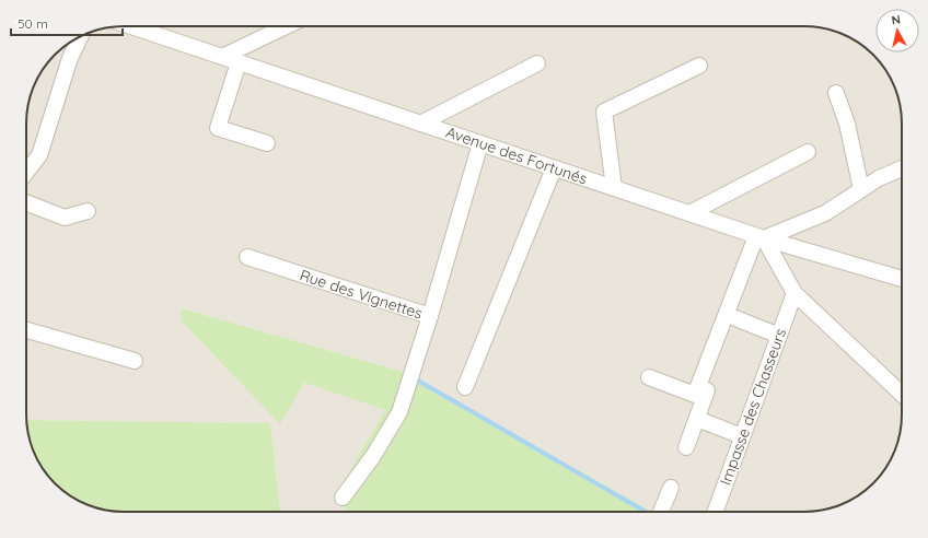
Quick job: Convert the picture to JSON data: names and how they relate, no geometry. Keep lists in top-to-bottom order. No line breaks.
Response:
{"streets":{"street":["Avenue des Fortunés","Rue des Vignettes","Impasse des Chasseurs"]},"crossings":[["Avenue des Fortunés","Rue des Vignettes"]],"scale_bar":"50 m","north":"top"}
